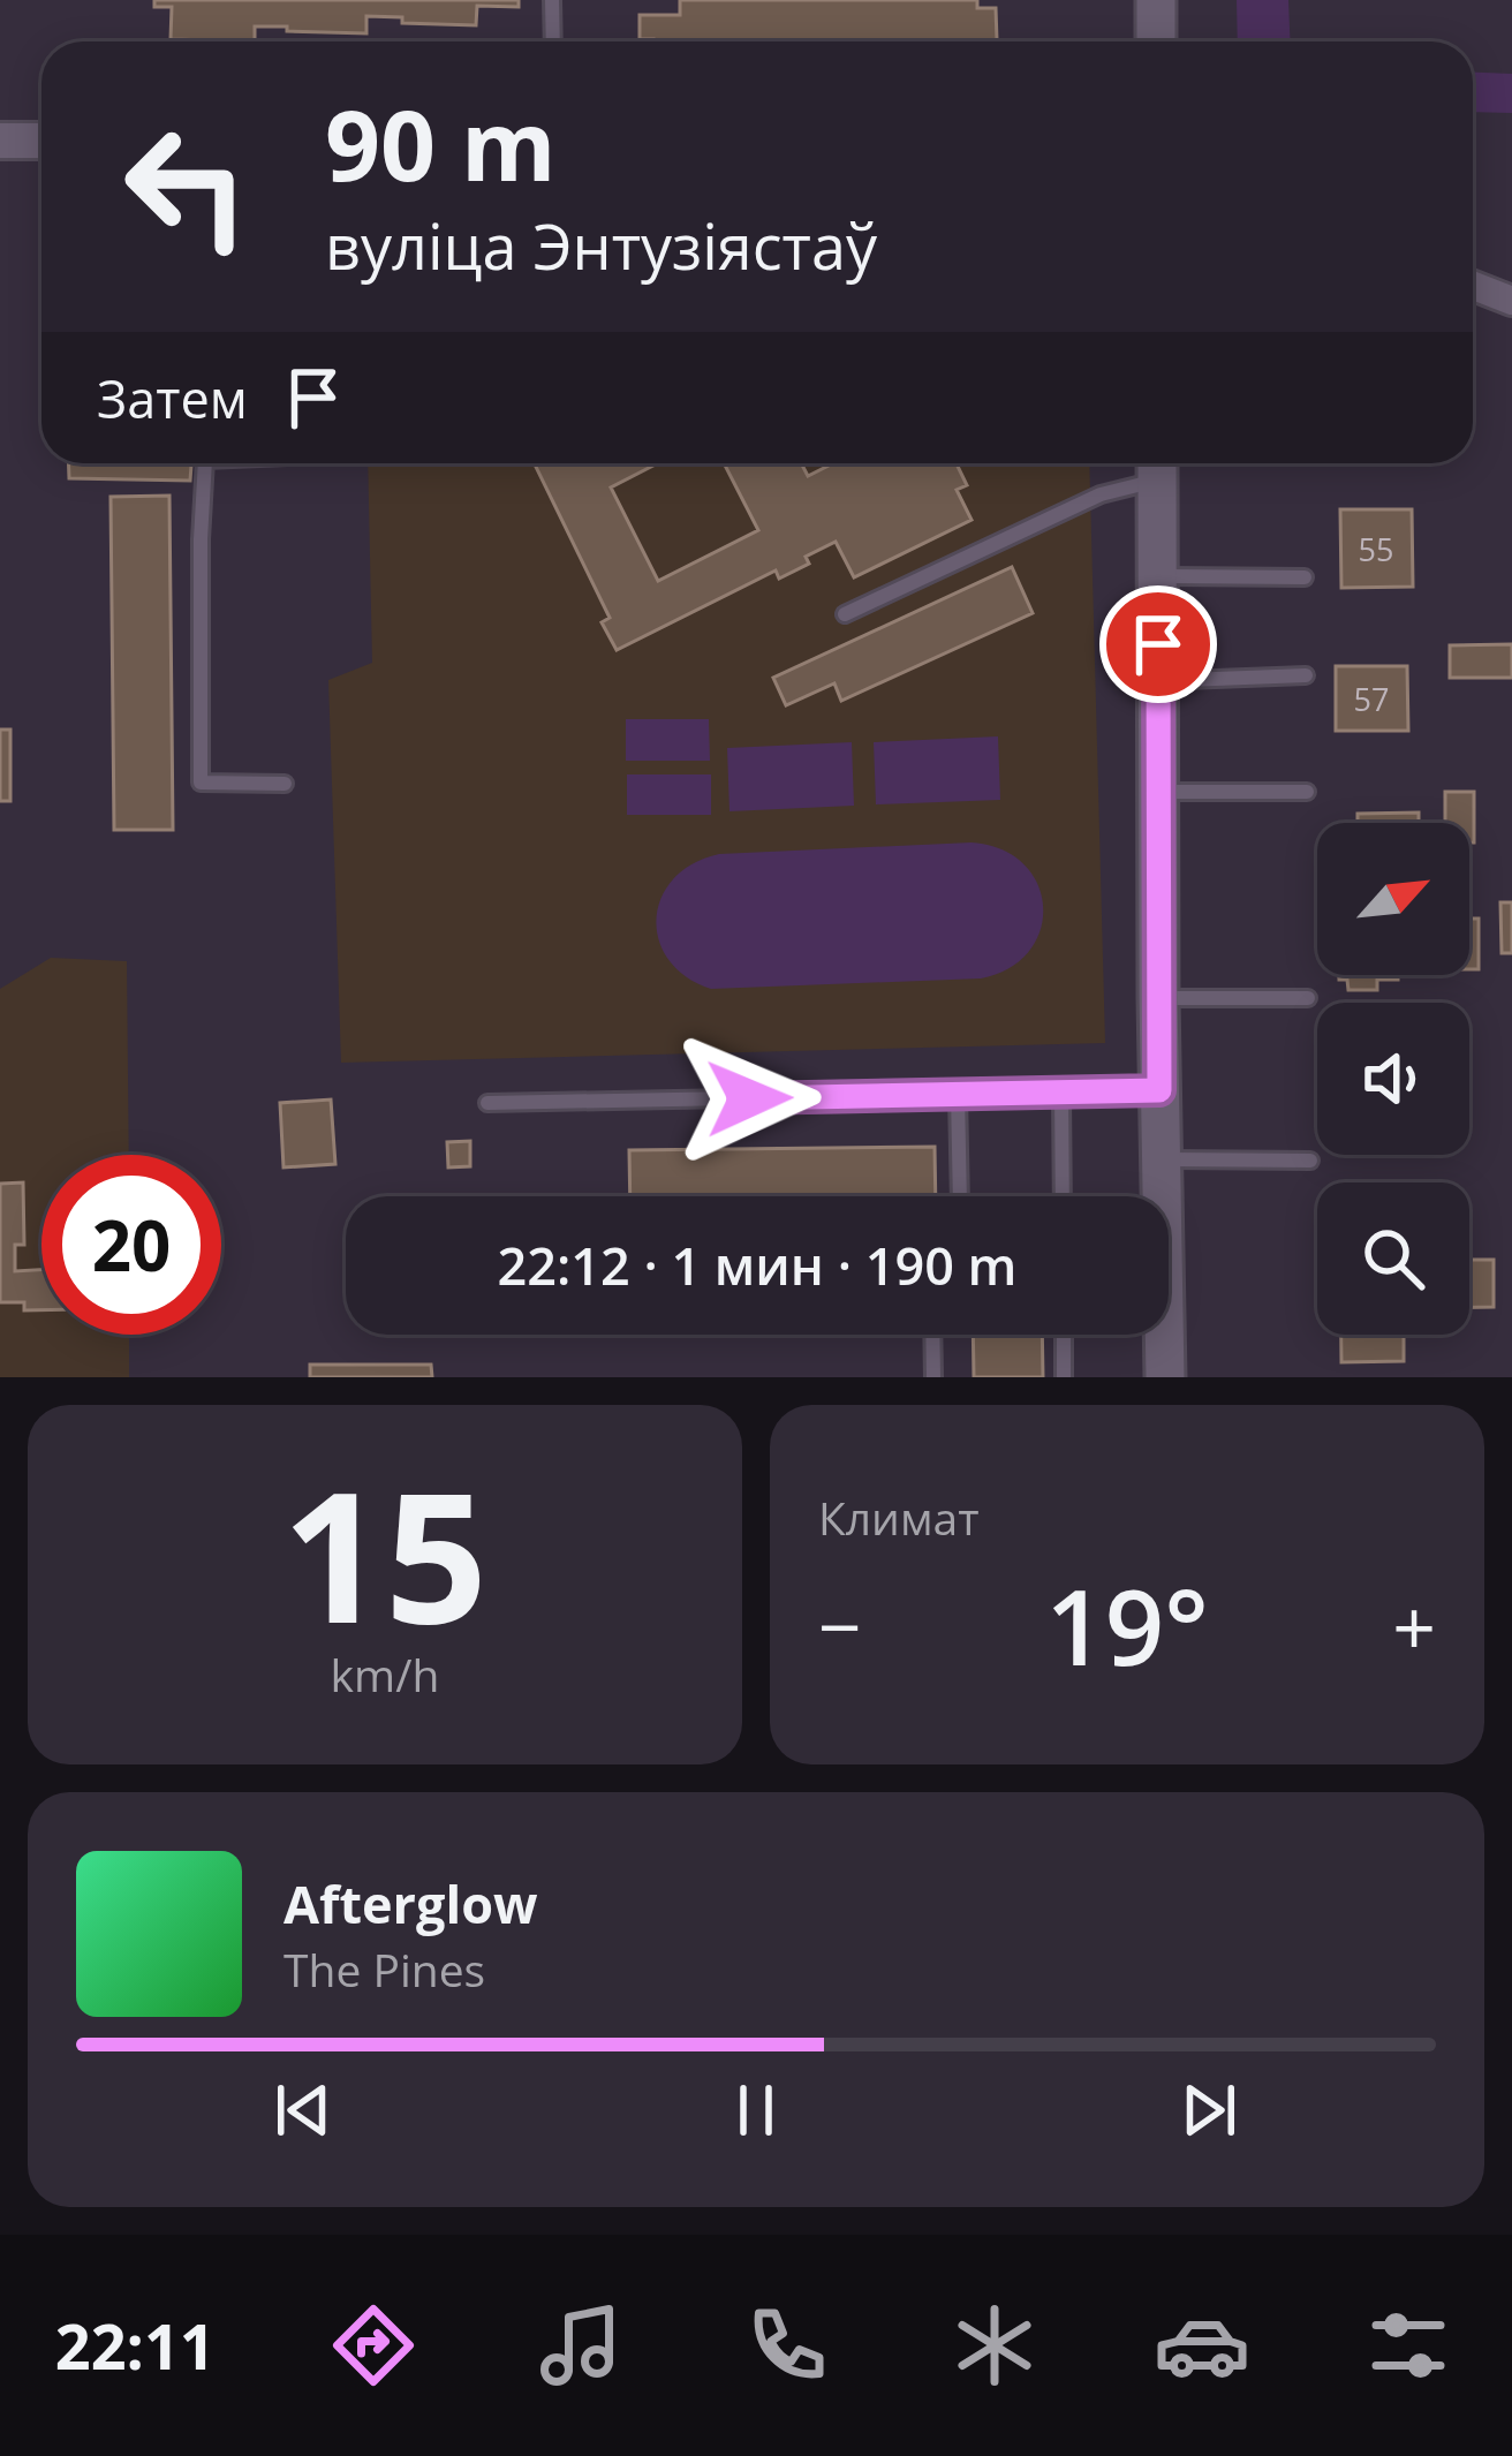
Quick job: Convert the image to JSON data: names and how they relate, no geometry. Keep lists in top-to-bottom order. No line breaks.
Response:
{"house_numbers":["55","57"],"north":"top right","page":{"turn":["90 m","вуліца Энтузіястаў"],"then":"Затем","limit":"20","trip":"22:12 · 1 мин · 190 m","tile":[["15","km/h"],"Климат"],"heat":["−","19°","+"],"song":["Afterglow","The Pines"],"tabs":"22:11"}}
